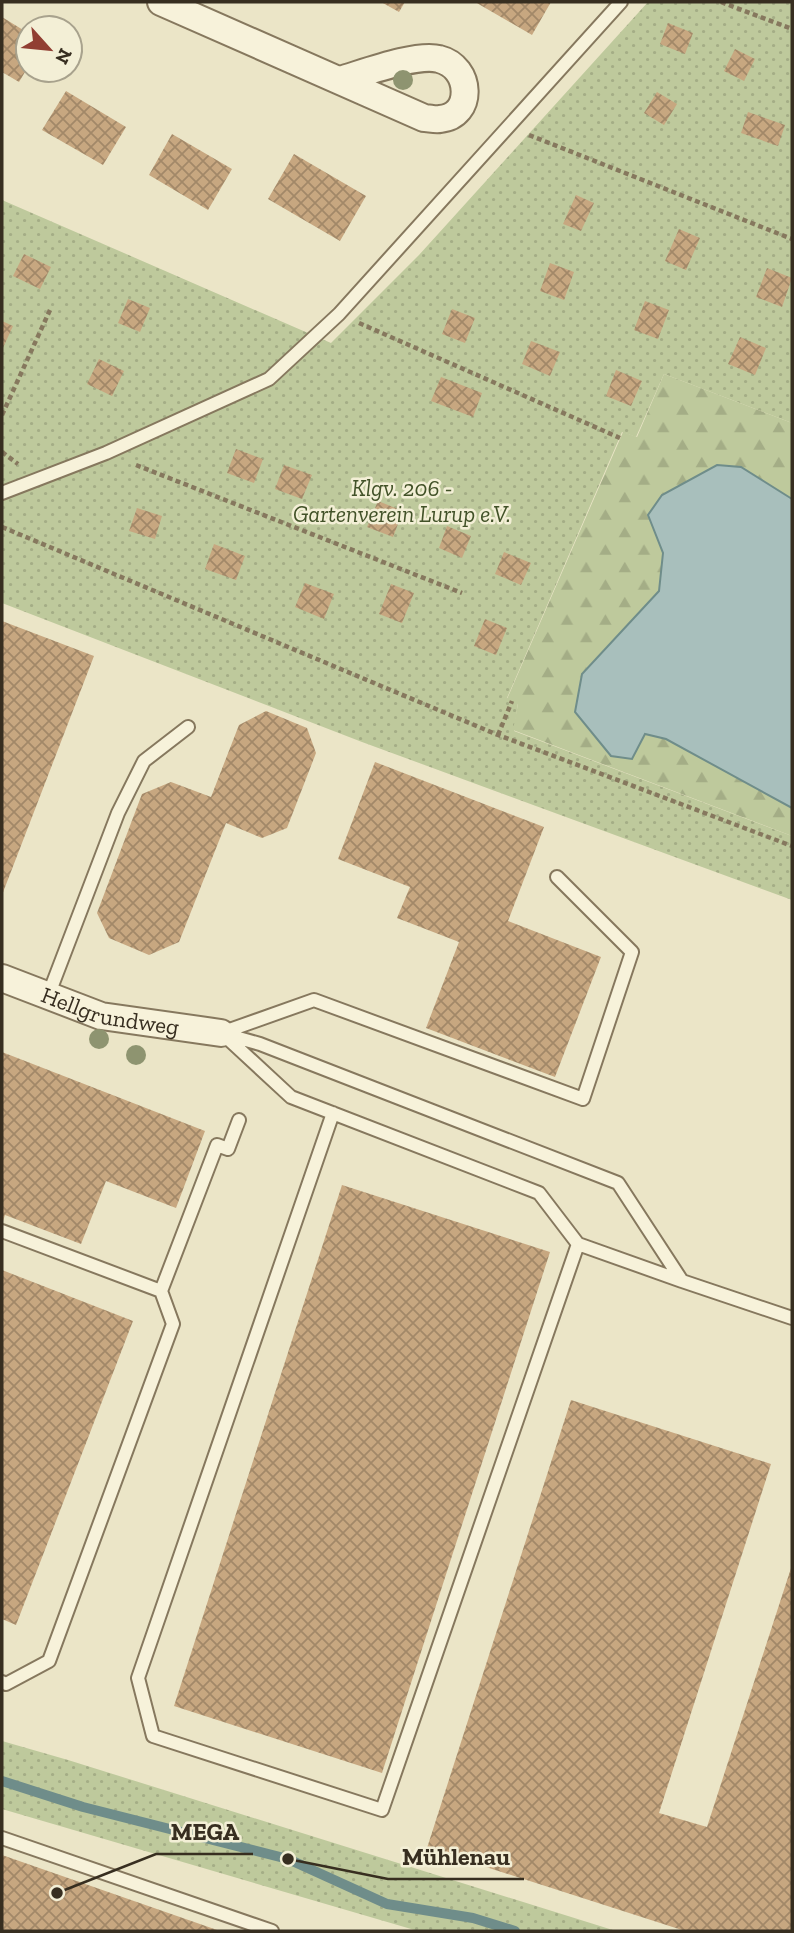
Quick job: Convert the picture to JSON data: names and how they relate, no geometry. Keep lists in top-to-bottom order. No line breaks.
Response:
{"streets":{"street":["Hellgrundweg"]},"parks":["Klgv. 206 - Gartenverein Lurup e.V."],"places":["Mühlenau","MEGA"],"north":"bottom right"}
